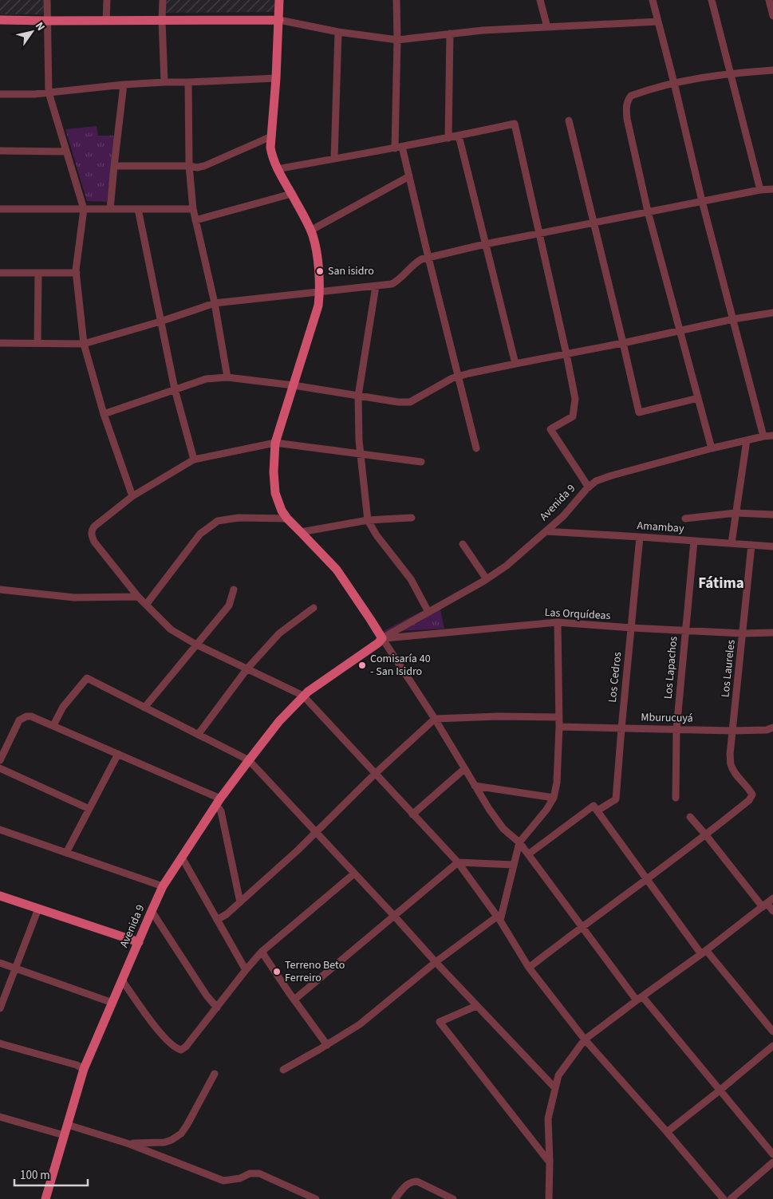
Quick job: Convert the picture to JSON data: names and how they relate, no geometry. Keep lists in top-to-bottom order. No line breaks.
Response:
{"streets":{"main road":["Avenida 9"],"street":["Amambay","Las Orquídeas","Los Lapachos","Los Laureles","Los Cedros","Mburucuyá"]},"crossings":[["Avenida 9","Amambay"],["Avenida 9","Las Orquídeas"],["Amambay","Los Lapachos"],["Amambay","Los Laureles"],["Amambay","Los Cedros"],["Las Orquídeas","Los Lapachos"],["Las Orquídeas","Los Laureles"],["Las Orquídeas","Los Cedros"],["Los Lapachos","Mburucuyá"],["Los Laureles","Mburucuyá"],["Los Cedros","Mburucuyá"]],"districts":["Fátima"],"places":["San isidro","Comisaría 40 - San Isidro","Terreno Beto Ferreiro"],"scale_bar":"100 m","north":"top right"}
